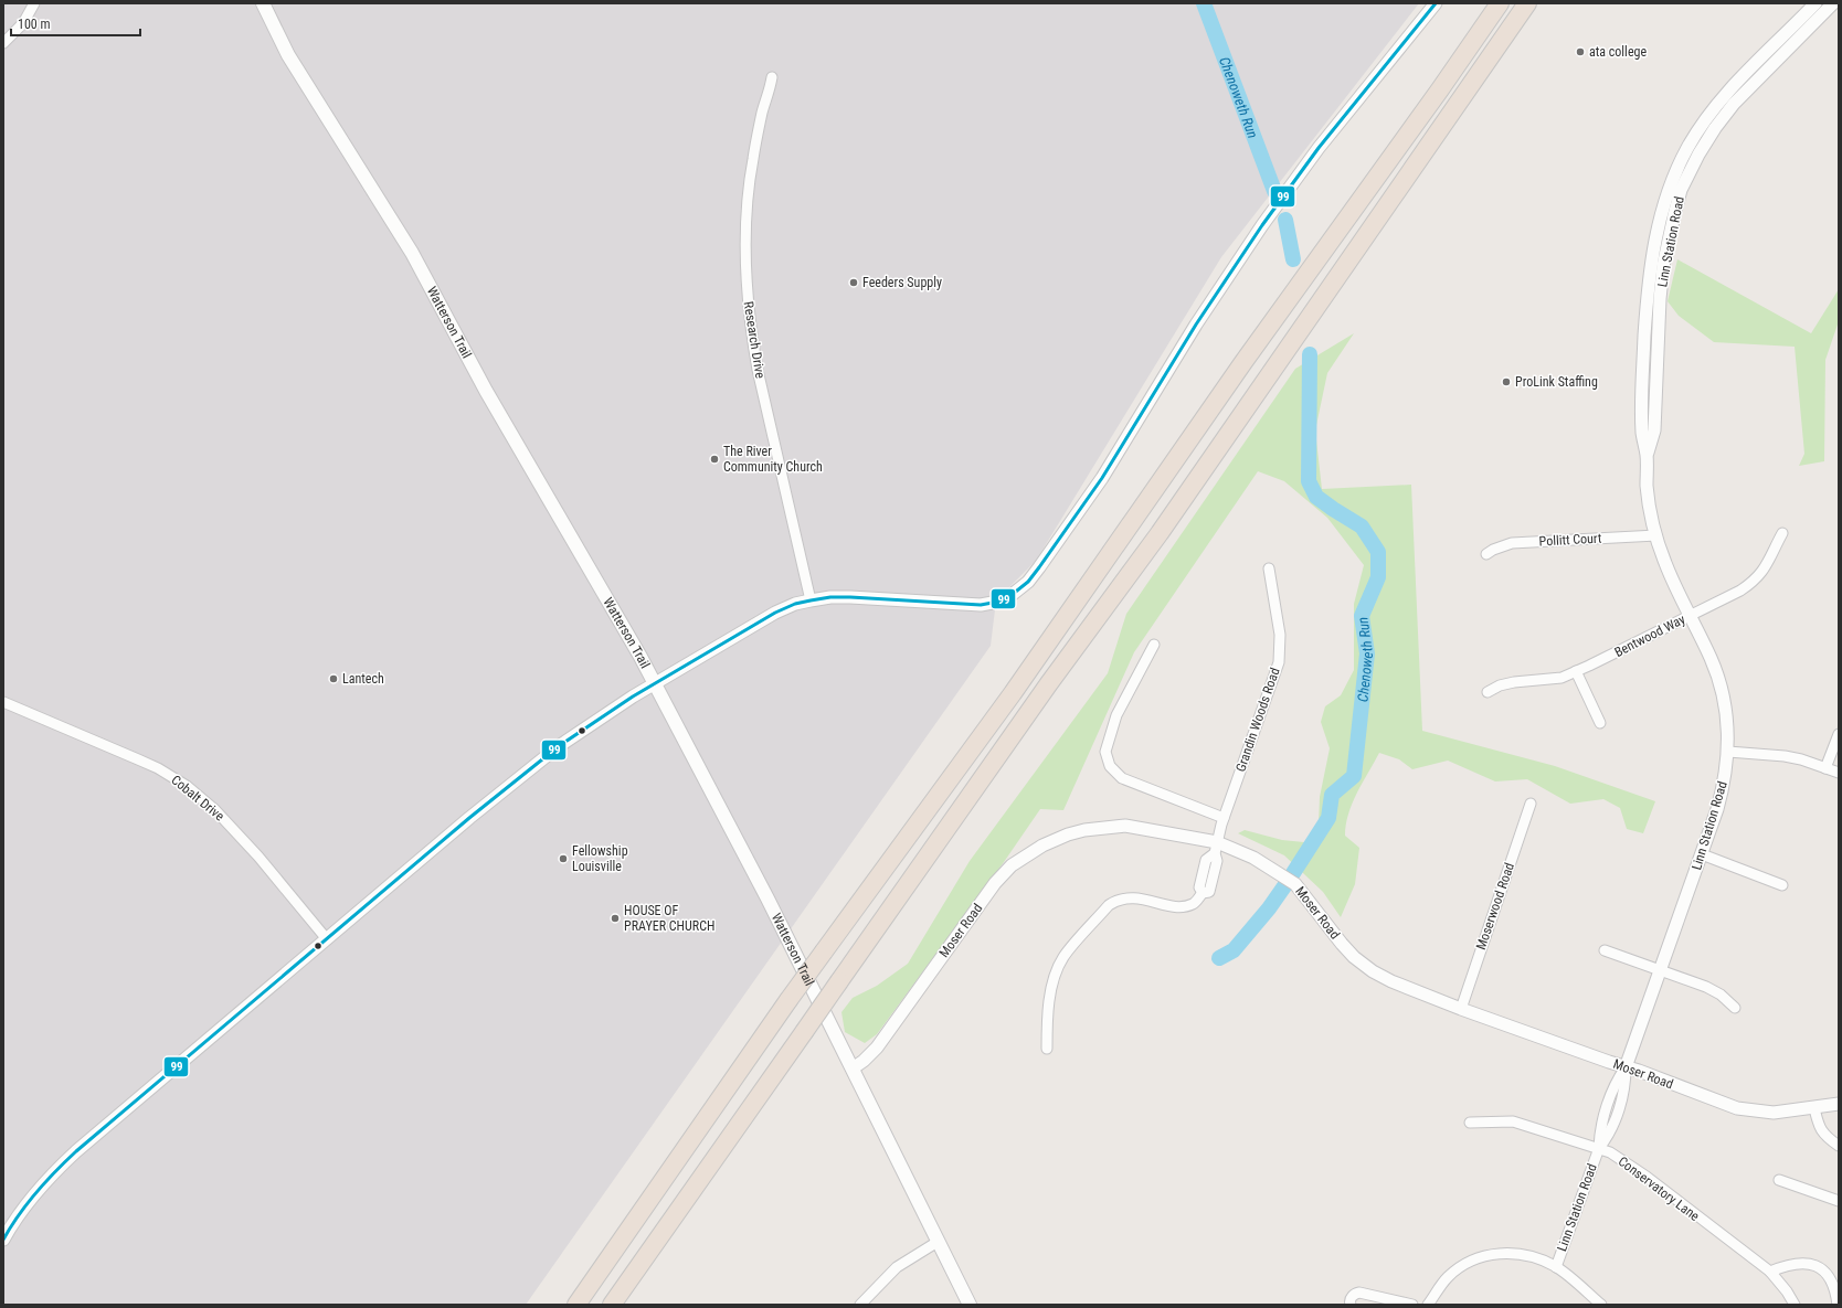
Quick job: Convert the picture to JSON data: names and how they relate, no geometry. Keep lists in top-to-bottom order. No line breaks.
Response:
{"streets":{"main road":["Watterson Trail"],"street":["Linn Station Road","Research Drive","Pollitt Court","Bentwood Way","Grandin Woods Road","Cobalt Drive","Moserwood Road","Moser Road","Conservatory Lane"]},"crossings":[["Linn Station Road","Pollitt Court"],["Linn Station Road","Bentwood Way"],["Linn Station Road","Moser Road"],["Linn Station Road","Conservatory Lane"],["Watterson Trail","Moser Road"],["Grandin Woods Road","Moser Road"],["Moserwood Road","Moser Road"]],"water":["Chenoweth Run"],"places":["ata college","Feeders Supply","ProLink Staffing","The River Community Church","Lantech","Fellowship Louisville","HOUSE OF PRAYER CHURCH"],"lines":["transit line 99"],"scale_bar":"100 m"}
